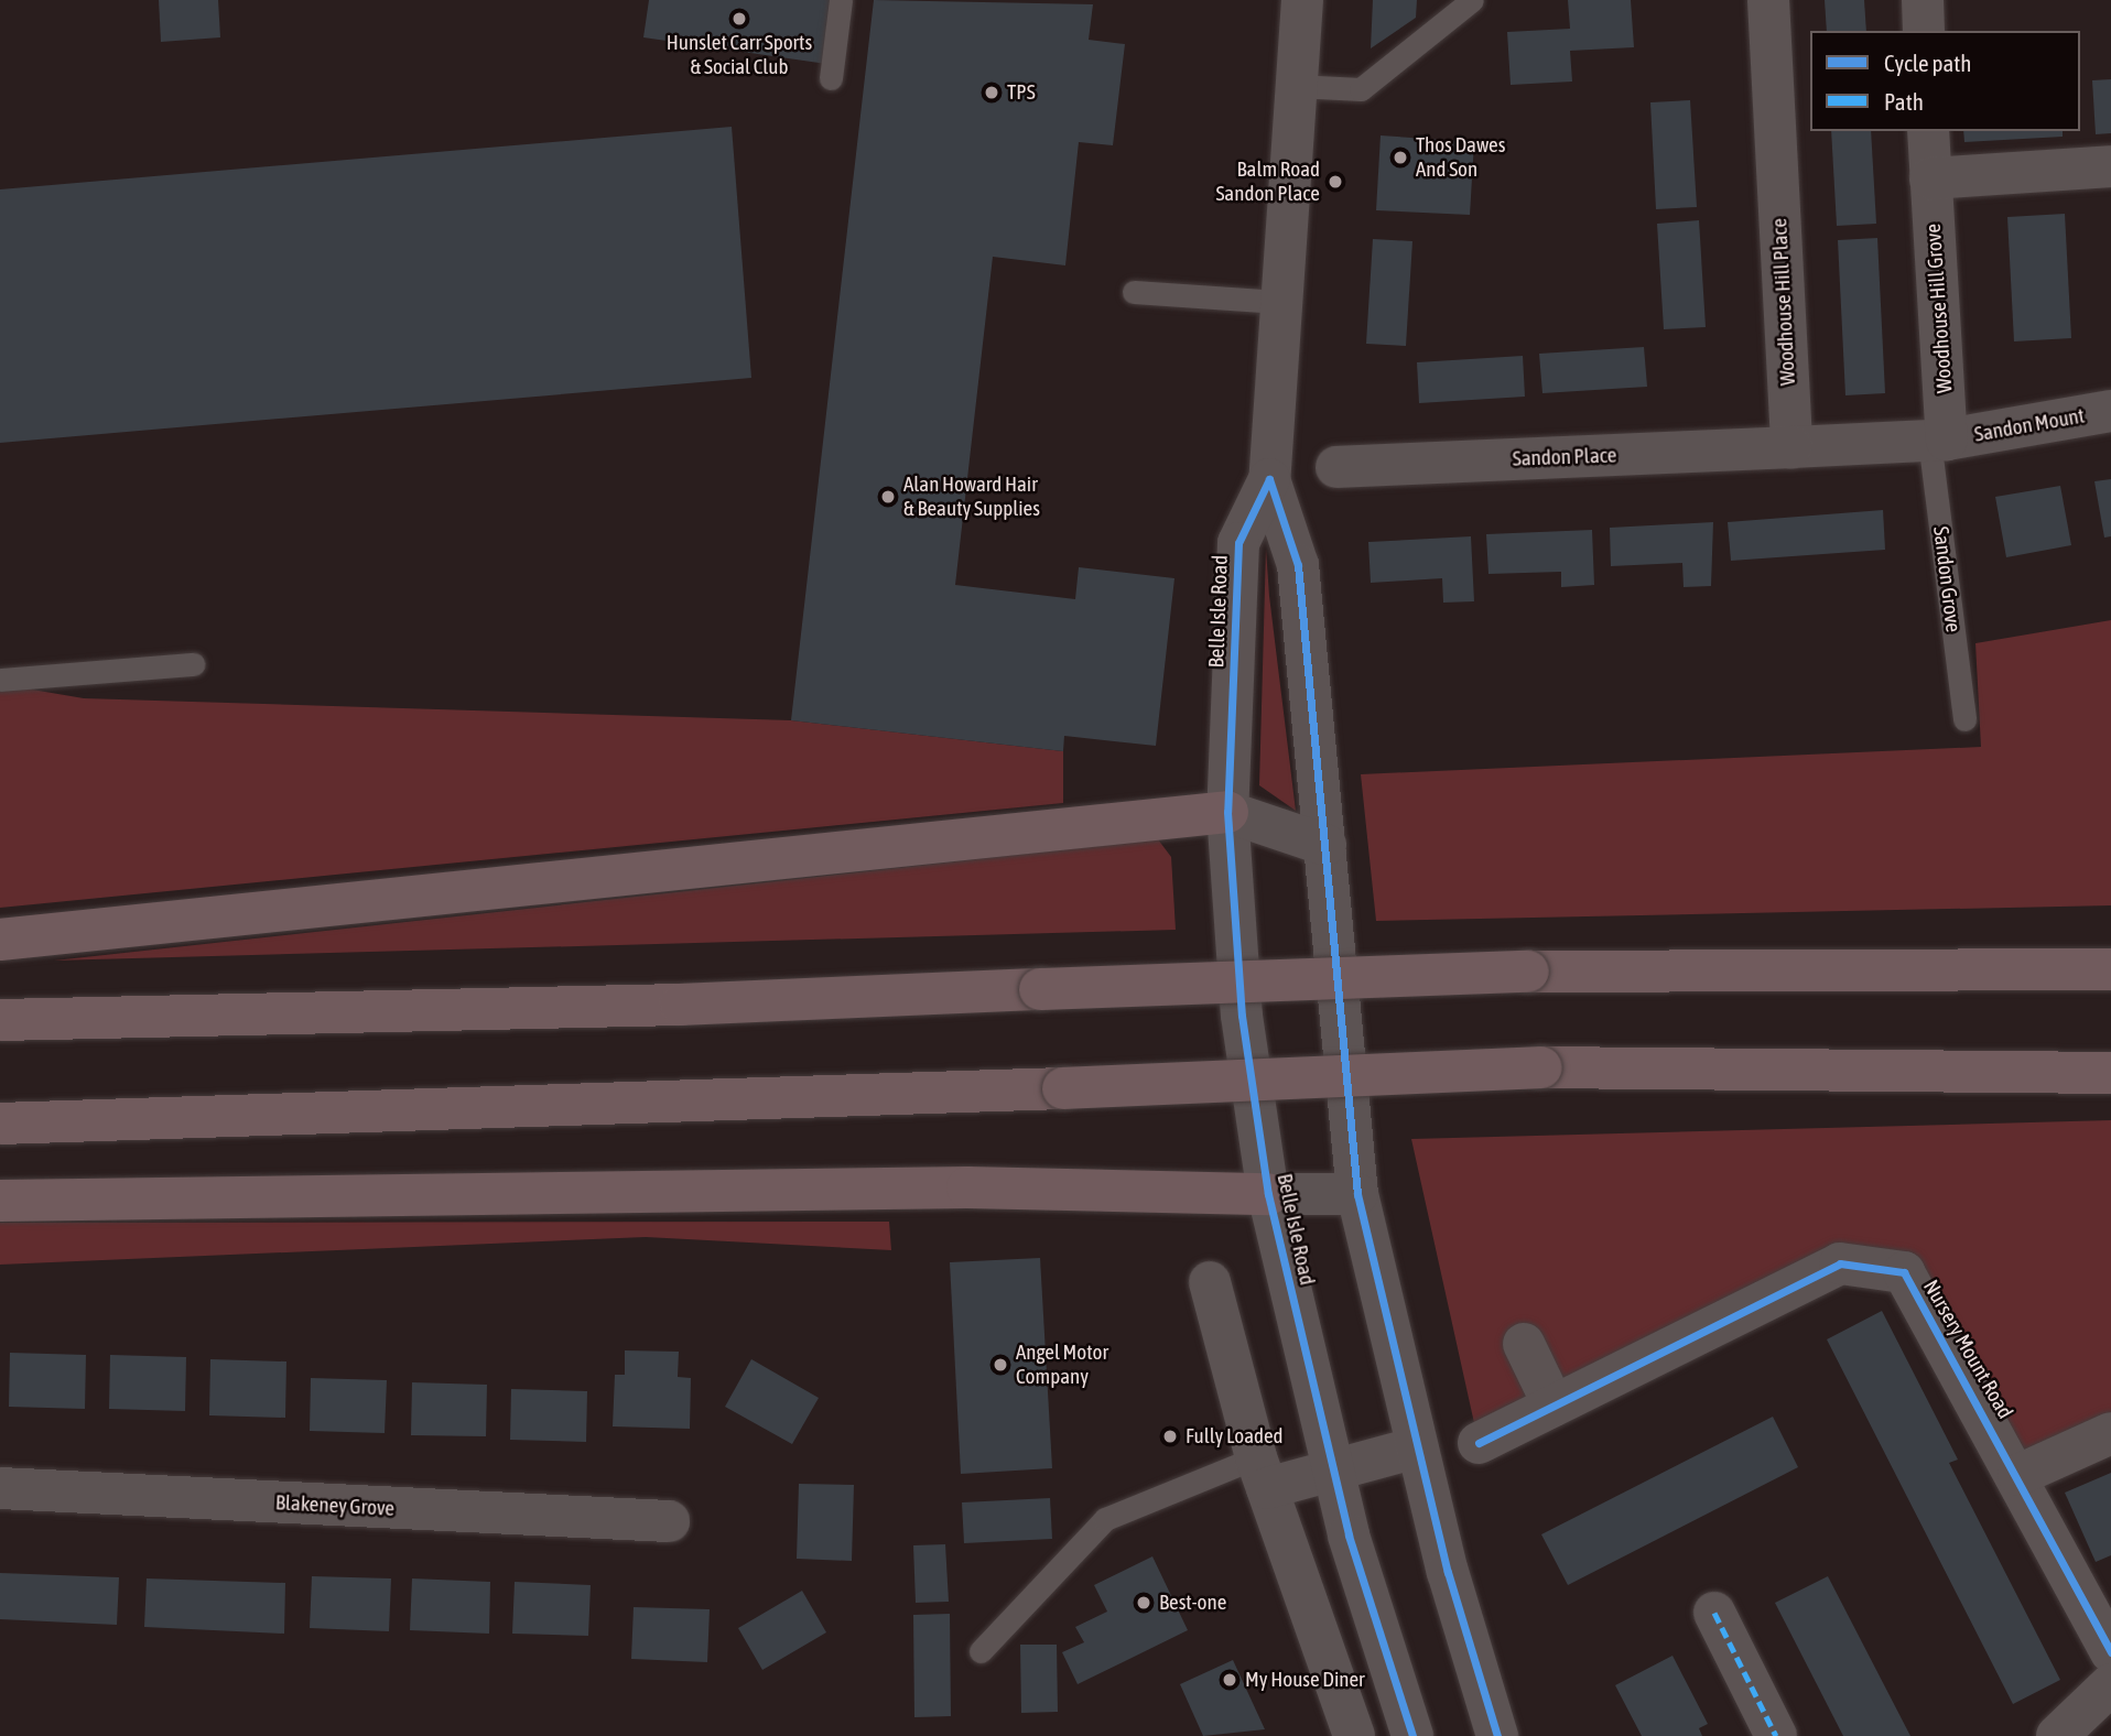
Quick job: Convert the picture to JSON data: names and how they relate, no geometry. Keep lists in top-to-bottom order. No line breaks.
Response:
{"streets":{"street":["Woodhouse Hill Place","Woodhouse Hill Grove","Sandon Mount","Sandon Place","Belle Isle Road","Nursery Mount Road","Blakeney Grove"],"lane":["Sandon Grove"]},"crossings":[["Woodhouse Hill Place","Sandon Place"],["Woodhouse Hill Grove","Sandon Mount"],["Woodhouse Hill Grove","Sandon Grove"],["Sandon Mount","Sandon Grove"]],"places":["Hunslet Carr Sports & Social Club","TPS","Thos Dawes And Son","Balm Road Sandon Place","Alan Howard Hair & Beauty Supplies","Angel Motor Company","Fully Loaded","Best-one","My House Diner"],"legend":["Cycle path","Path"]}
